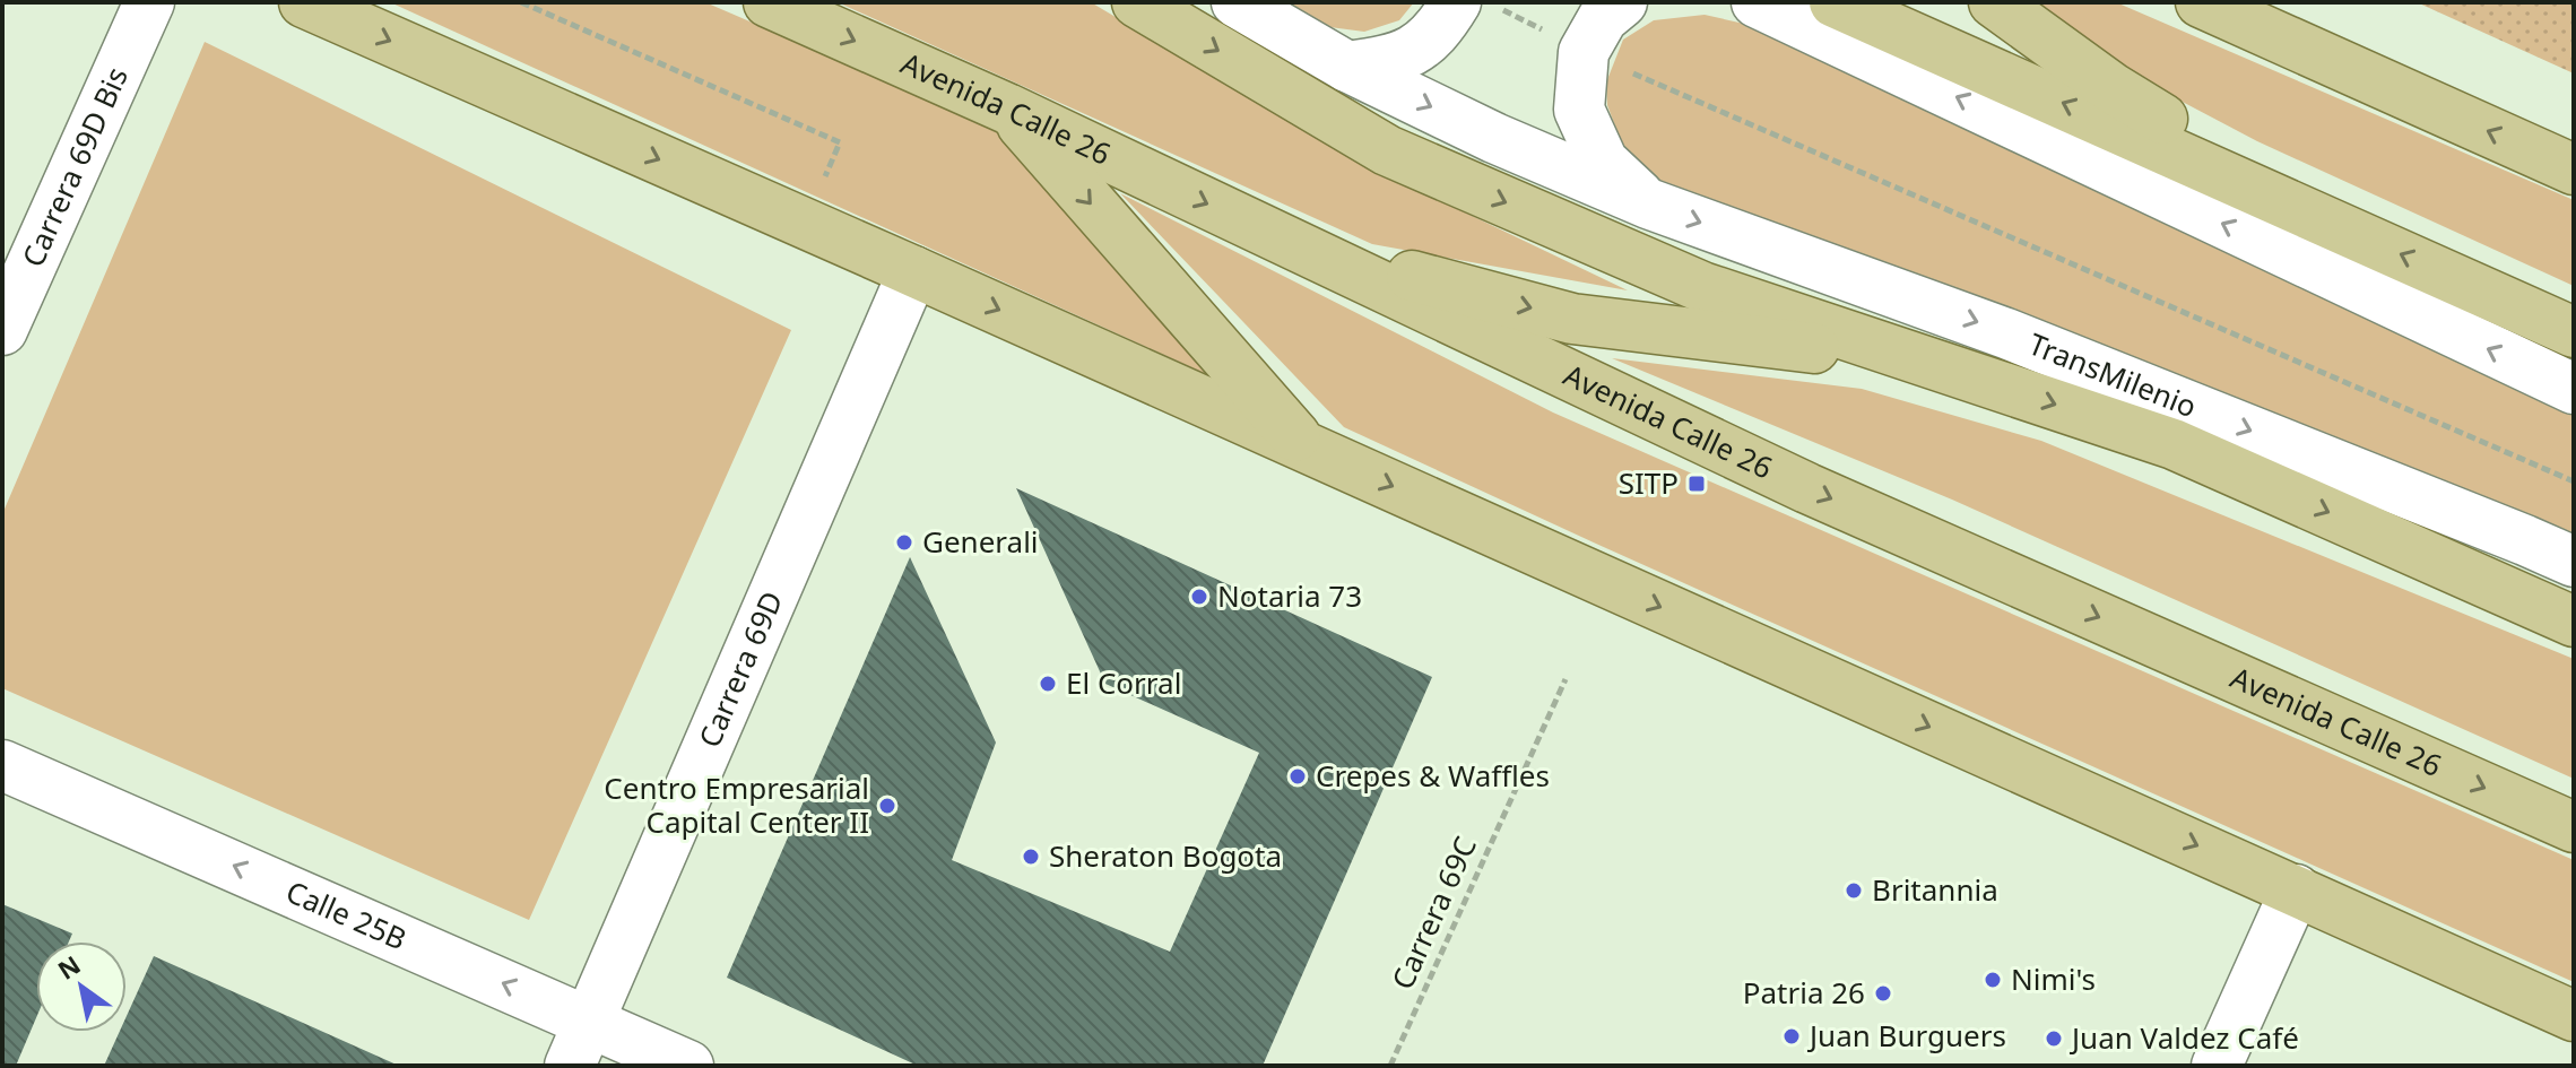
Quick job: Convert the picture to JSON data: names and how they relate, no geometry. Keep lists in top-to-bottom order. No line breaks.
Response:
{"streets":{"main road":["Avenida Calle 26"],"street":["Carrera 69D Bis","TransMilenio","Carrera 69D","Calle 25B"],"path":["Carrera 69C"]},"crossings":[["Carrera 69D","Calle 25B"]],"one_way":["Calle 25B"],"places":{"transit":["SITP"],"other":["Generali","Notaria 73","El Corral","Crepes & Waffles","Centro Empresarial Capital Center II","Sheraton Bogota","Britannia","Nimi's","Patria 26","Juan Burguers","Juan Valdez Café"]},"north":"top left"}
